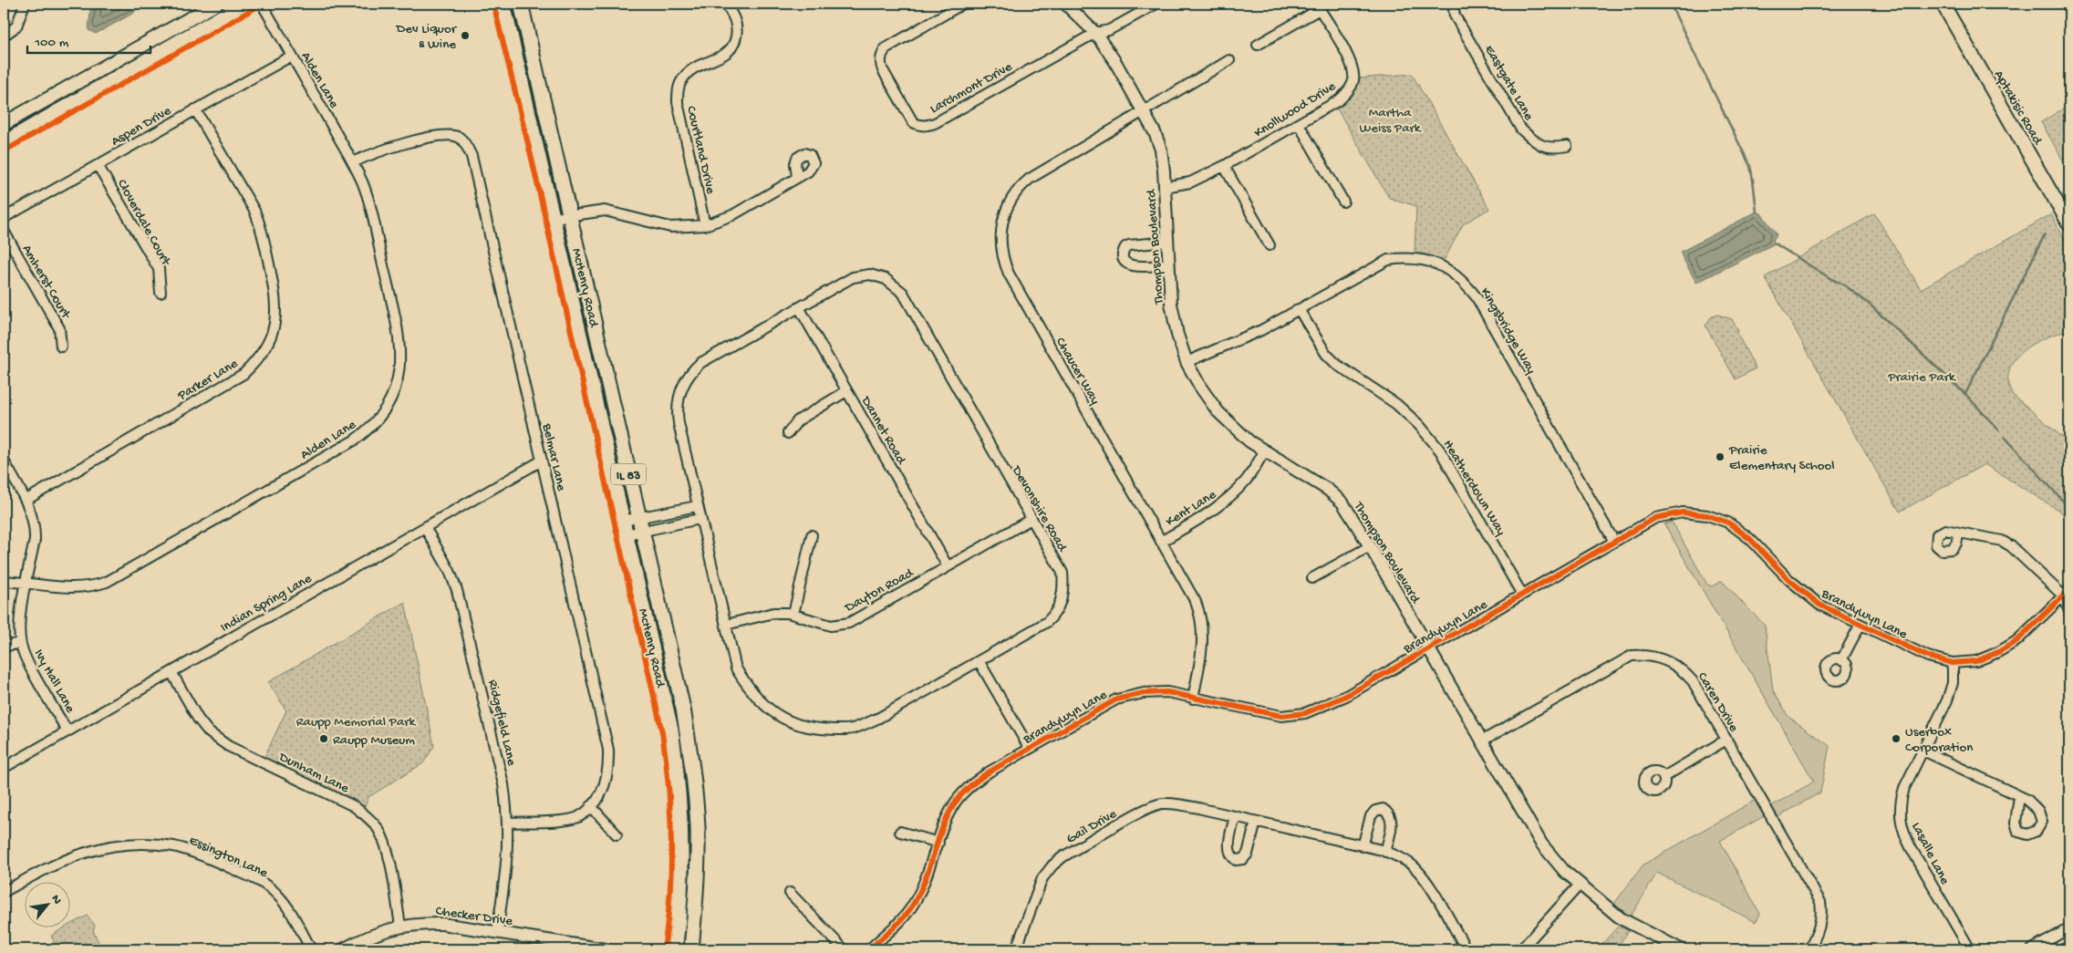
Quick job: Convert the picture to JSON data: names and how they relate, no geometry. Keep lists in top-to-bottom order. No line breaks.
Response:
{"streets":{"main road":["Aptakisic Road","McHenry Road","IL 83"],"street":["Alden Lane","Eastgate Lane","Larchmont Drive","Knollwood Drive","Aspen Drive","Courtland Drive","Cloverdale Court","Thompson Boulevard","Amherst Court","Kingsbridge Way","Chaucer Way","Parker Lane","Dannet Road","Belmar Lane","Heatherdown Way","Kent Lane","Devonshire Road","Dayton Road","Indian Spring Lane","Brandywyn Lane","Ivy Hall Lane","Caren Drive","Ridgefield Lane","Dunham Lane","Gail Drive","Lasalle Lane","Essington Lane","Checker Drive"]},"crossings":[["Alden Lane","Aspen Drive"],["Alden Lane","Belmar Lane"],["Alden Lane","Ivy Hall Lane"],["Larchmont Drive","Thompson Boulevard"],["Knollwood Drive","Thompson Boulevard"],["Aspen Drive","Cloverdale Court"],["Aspen Drive","Parker Lane"],["Thompson Boulevard","Kingsbridge Way"],["Thompson Boulevard","Chaucer Way"],["Thompson Boulevard","Kent Lane"],["Thompson Boulevard","Brandywyn Lane"],["Thompson Boulevard","Caren Drive"],["Kingsbridge Way","Heatherdown Way"],["Kingsbridge Way","Brandywyn Lane"],["Chaucer Way","Kent Lane"],["Chaucer Way","Brandywyn Lane"],["Parker Lane","Ivy Hall Lane"],["Dannet Road","Devonshire Road"],["Dannet Road","Dayton Road"],["Belmar Lane","Indian Spring Lane"],["Belmar Lane","Ridgefield Lane"],["Heatherdown Way","Brandywyn Lane"],["Devonshire Road","Dayton Road"],["Indian Spring Lane","Ivy Hall Lane"],["Indian Spring Lane","Ridgefield Lane"],["Indian Spring Lane","Dunham Lane"],["Brandywyn Lane","Lasalle Lane"],["Ridgefield Lane","Checker Drive"],["Dunham Lane","Checker Drive"]],"parks":["Martha Weiss Park","Prairie Park","Raupp Memorial Park"],"places":["Dev Liquor & Wine","Prairie Elementary School","Raupp Museum","Userbox Corporation"],"scale_bar":"100 m","north":"top right"}
